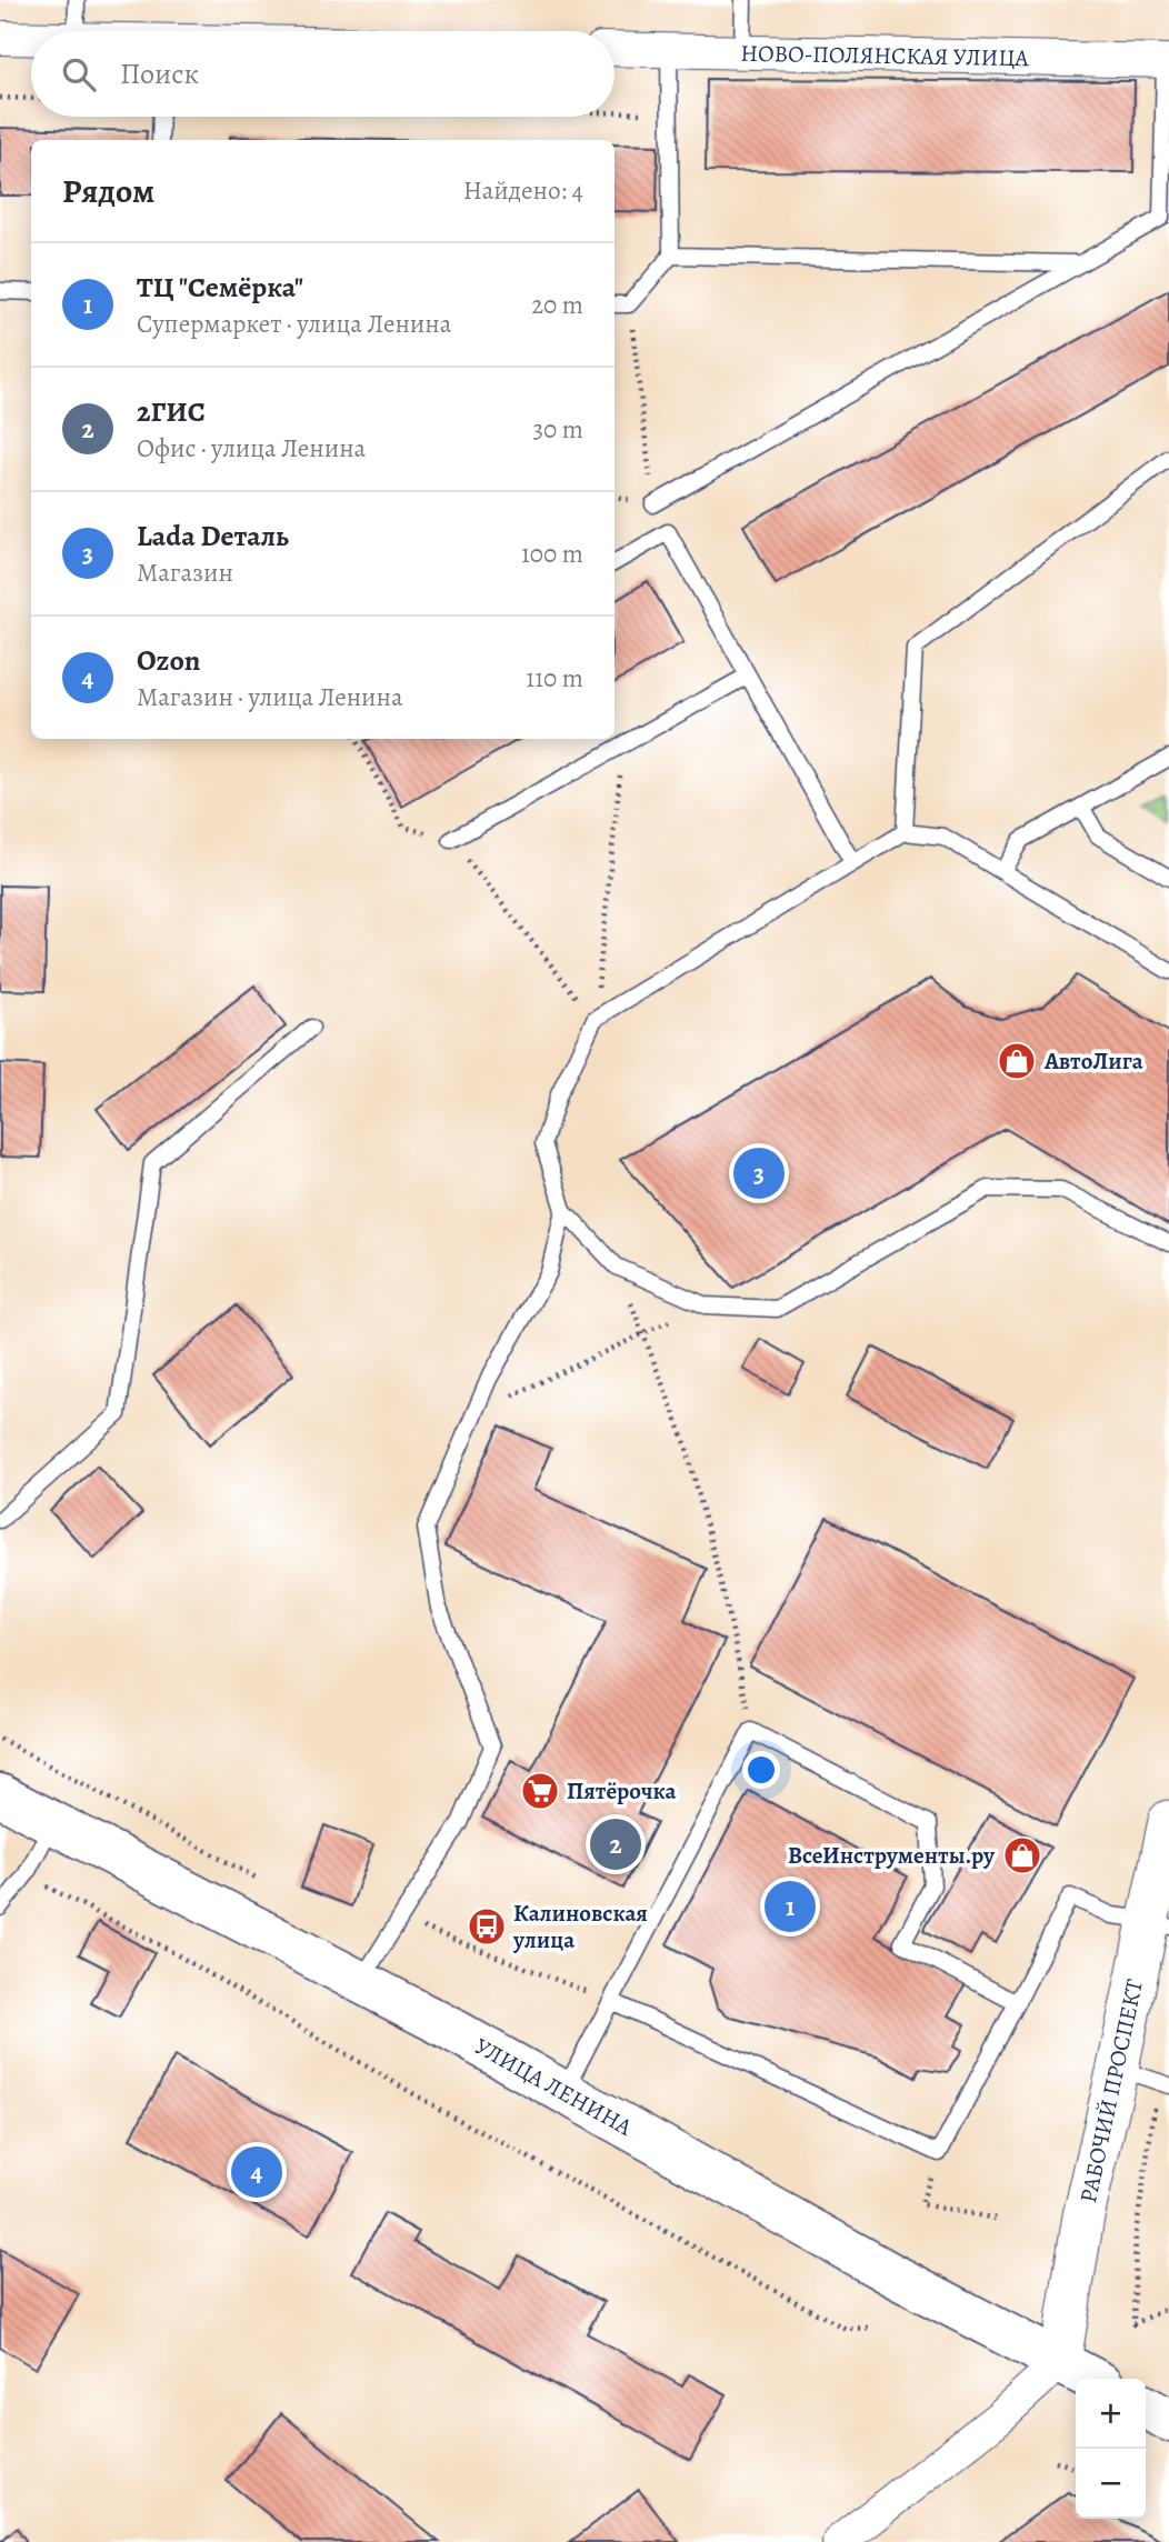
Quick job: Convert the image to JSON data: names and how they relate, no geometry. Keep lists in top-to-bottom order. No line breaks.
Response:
{"streets":{"main road":["УЛИЦА ЛЕНИНА"],"street":["НОВО-ПОЛЯНСКАЯ УЛИЦА","РАБОЧИЙ ПРОСПЕКТ"]},"crossings":[["УЛИЦА ЛЕНИНА","РАБОЧИЙ ПРОСПЕКТ"]],"places":{"shop":["АвтоЛига","ВсеИнструменты.ру"],"supermarket":["Пятёрочка"],"bus stop":["Калиновская улица"]},"page":{"search":"Поиск","heading":["Рядом","Найдено: 4"],"list":[{"mark":"1","name":"ТЦ \"Семёрка\"","note":"Супермаркет · улица Ленина","value":"20 m"},{"mark":"2","name":"2ГИС","note":"Офис · улица Ленина","value":"30 m"},{"mark":"3","name":"Lada Dеталь","note":"Магазин","value":"100 m"},{"mark":"4","name":"Ozon","note":"Магазин · улица Ленина","value":"110 m"}],"pins":["3","2","1","4"],"map_buttons":["+","−"]}}
